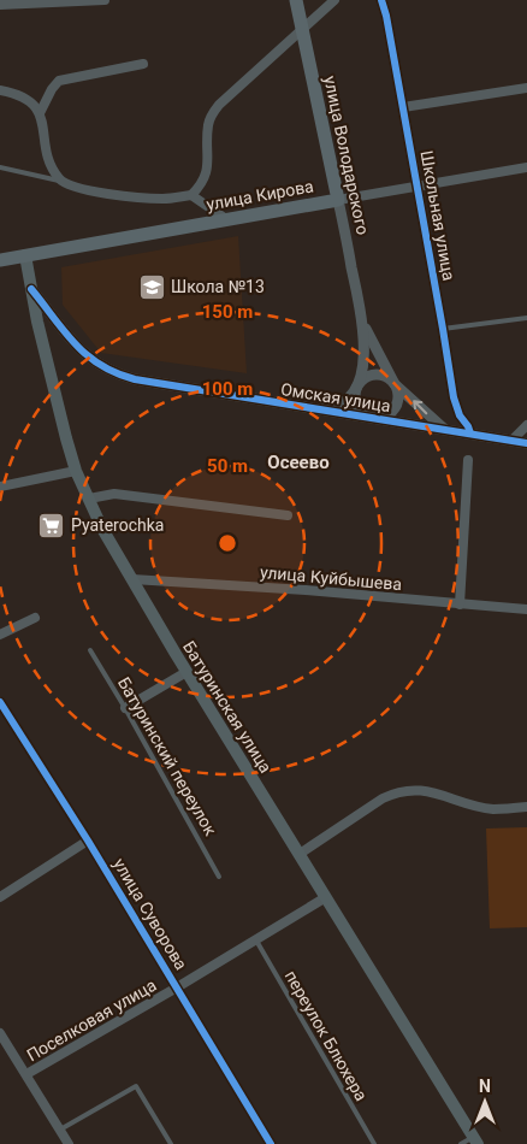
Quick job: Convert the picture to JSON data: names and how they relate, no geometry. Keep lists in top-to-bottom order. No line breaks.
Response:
{"streets":{"main road":["улица Володарского","улица Кирова","Батуринская улица"],"street":["Школьная улица","Омская улица","улица Куйбышева","улица Суворова","Поселковая улица"],"lane":["Батуринский переулок","переулок Блюхера"]},"crossings":[["улица Володарского","улица Кирова"],["улица Володарского","Омская улица"],["улица Кирова","Школьная улица"],["улица Кирова","Батуринская улица"],["Школьная улица","Омская улица"],["Омская улица","Батуринская улица"],["улица Куйбышева","Батуринская улица"],["Батуринская улица","Поселковая улица"],["улица Суворова","Поселковая улица"],["Поселковая улица","переулок Блюхера"]],"districts":["Осеево"],"places":{"school or university":["Школа №13"],"supermarket":["Pyaterochka"]},"north":"top","rings":["150 m","100 m","50 m"]}
